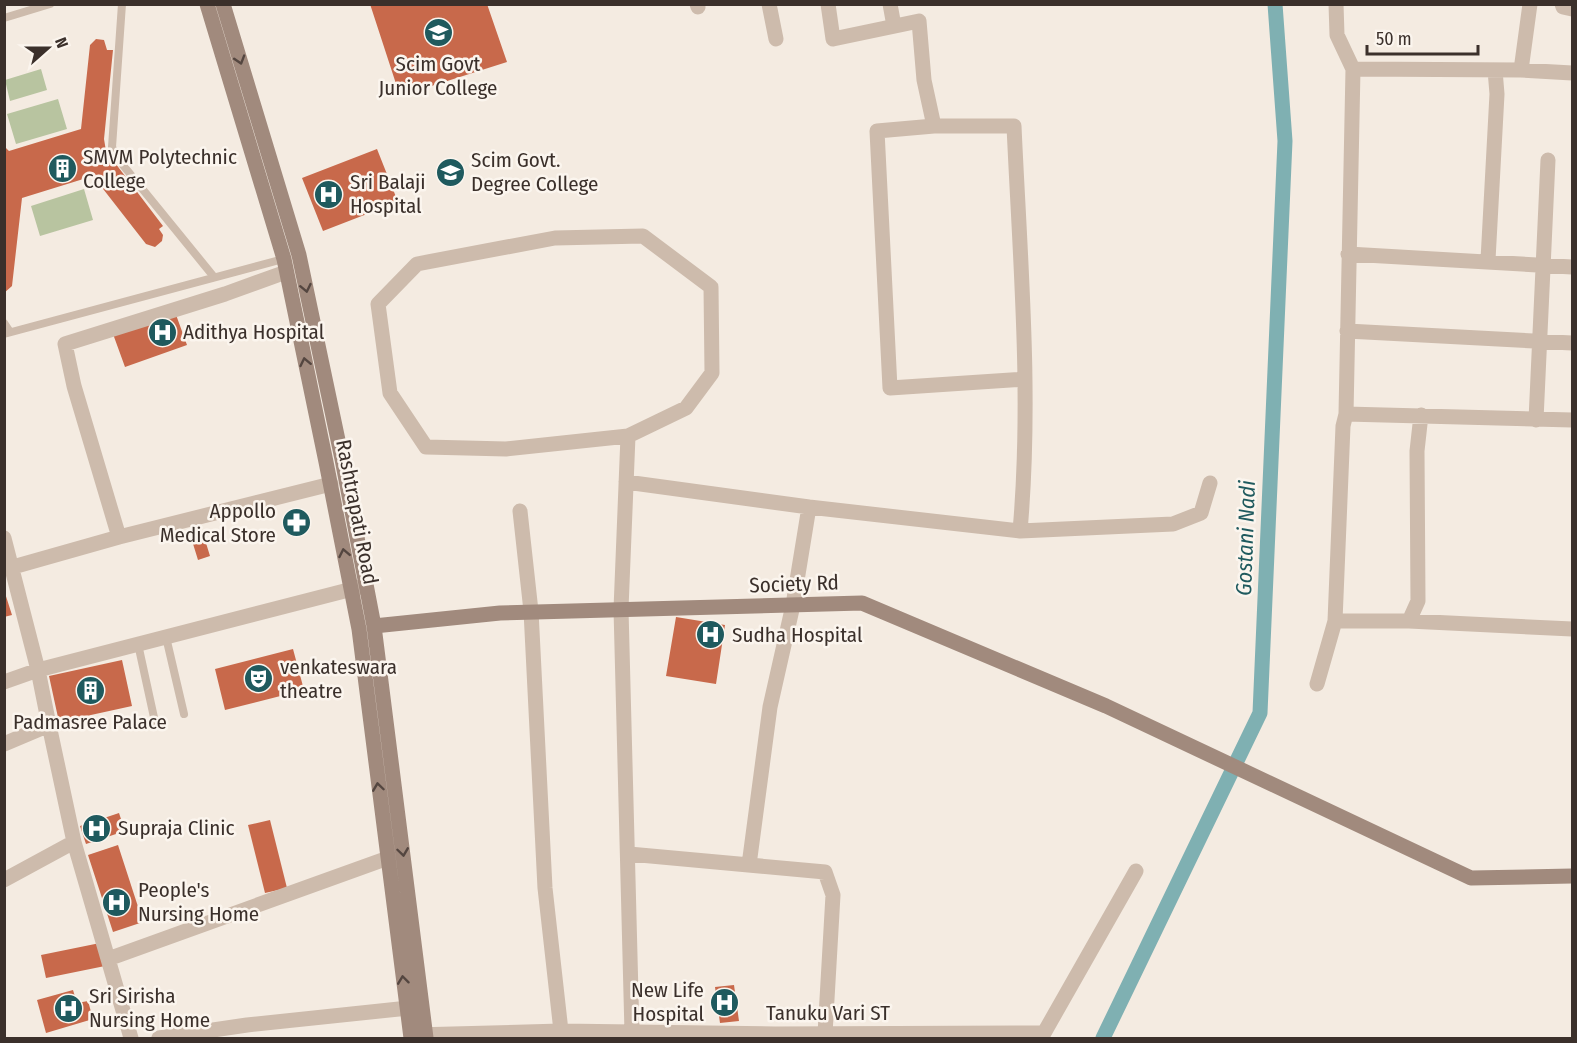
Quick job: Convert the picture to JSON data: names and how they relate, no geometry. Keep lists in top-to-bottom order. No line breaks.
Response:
{"streets":{"street":["Rashtrapati Road","Society Rd","Tanuku Vari ST"]},"crossings":[["Rashtrapati Road","Society Rd"],["Rashtrapati Road","Tanuku Vari ST"]],"water":["Gostani Nadi"],"places":{"school or university":["Scim Govt Junior College","Scim Govt. Degree College"],"building":["SMVM Polytechnic College","Padmasree Palace"],"hospital":["Sri Balaji Hospital","Adithya Hospital","Sudha Hospital","Supraja Clinic","People's Nursing Home","New Life Hospital","Sri Sirisha Nursing Home"],"pharmacy":["Appollo Medical Store"],"theatre":["venkateswara theatre"]},"scale_bar":"50 m","north":"right"}
